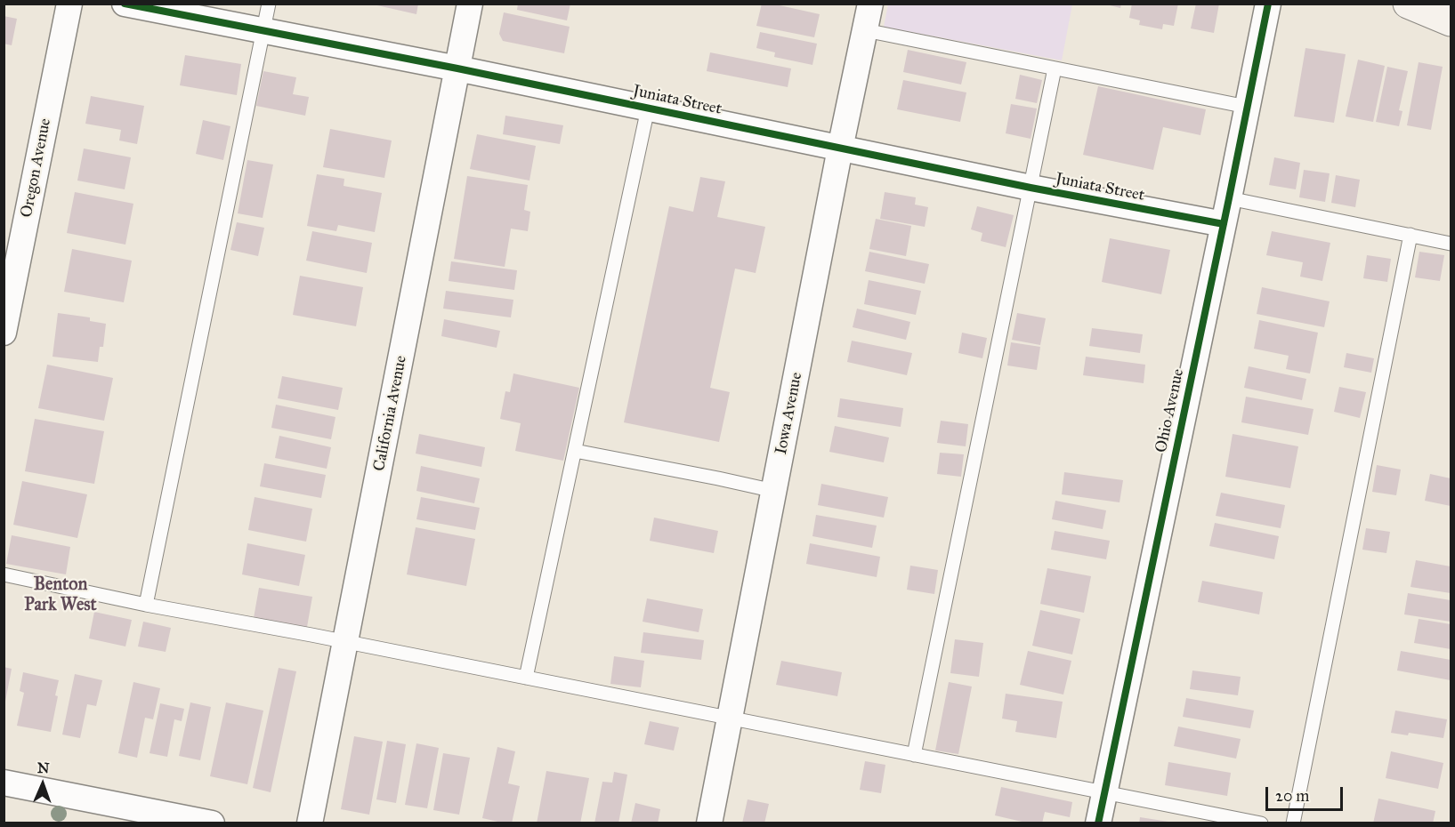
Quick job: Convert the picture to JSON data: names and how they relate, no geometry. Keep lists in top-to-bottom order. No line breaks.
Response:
{"streets":{"street":["Juniata Street","Oregon Avenue","Ohio Avenue","California Avenue","Iowa Avenue"]},"crossings":[["Juniata Street","Ohio Avenue"],["Juniata Street","California Avenue"],["Juniata Street","Iowa Avenue"]],"districts":["Benton Park West"],"scale_bar":"20 m","north":"top"}
